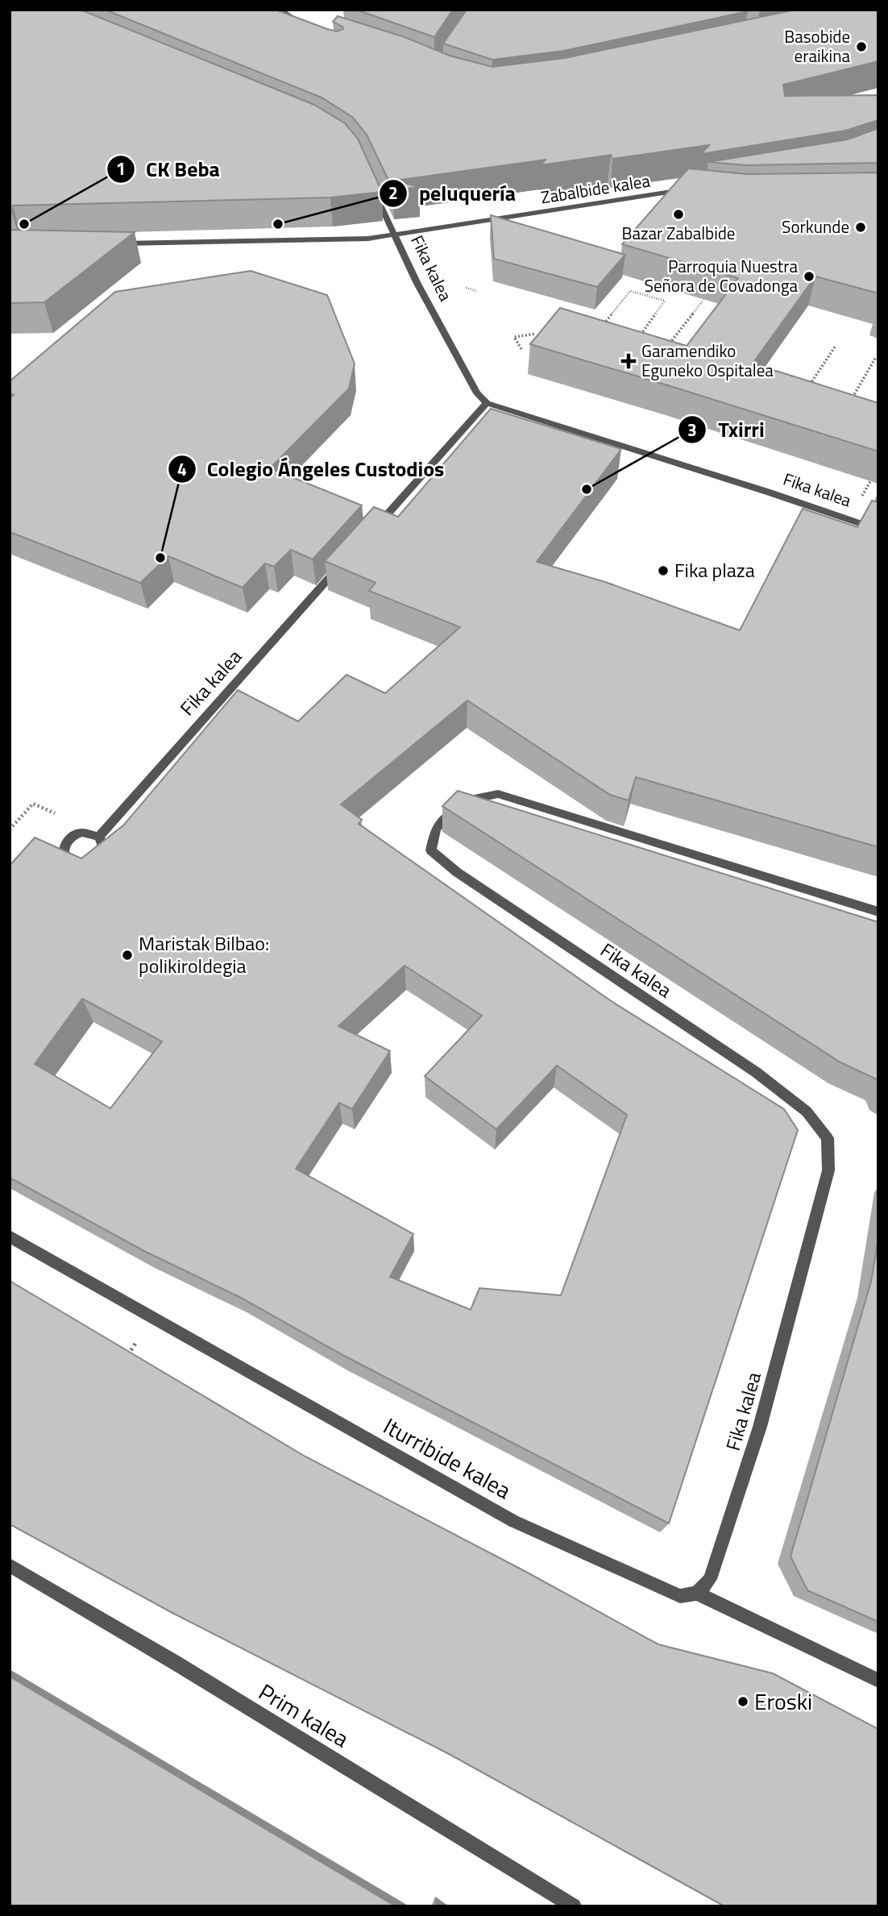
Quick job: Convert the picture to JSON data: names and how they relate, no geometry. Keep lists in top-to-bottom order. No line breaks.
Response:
{"streets":{"street":["Zabalbide kalea","Fika kalea","Iturribide kalea","Prim kalea"]},"crossings":[["Zabalbide kalea","Fika kalea"],["Fika kalea","Iturribide kalea"]],"places":{"other":["Basobide eraikina","Bazar Zabalbide","CK Beba","peluquería","Sorkunde","Parroquia Nuestra Señora de Covadonga","Txirri","Colegio Ángeles Custodios","Fika plaza","Maristak Bilbao: polikiroldegia","Eroski"],"health":["Garamendiko Eguneko Ospitalea"]}}
